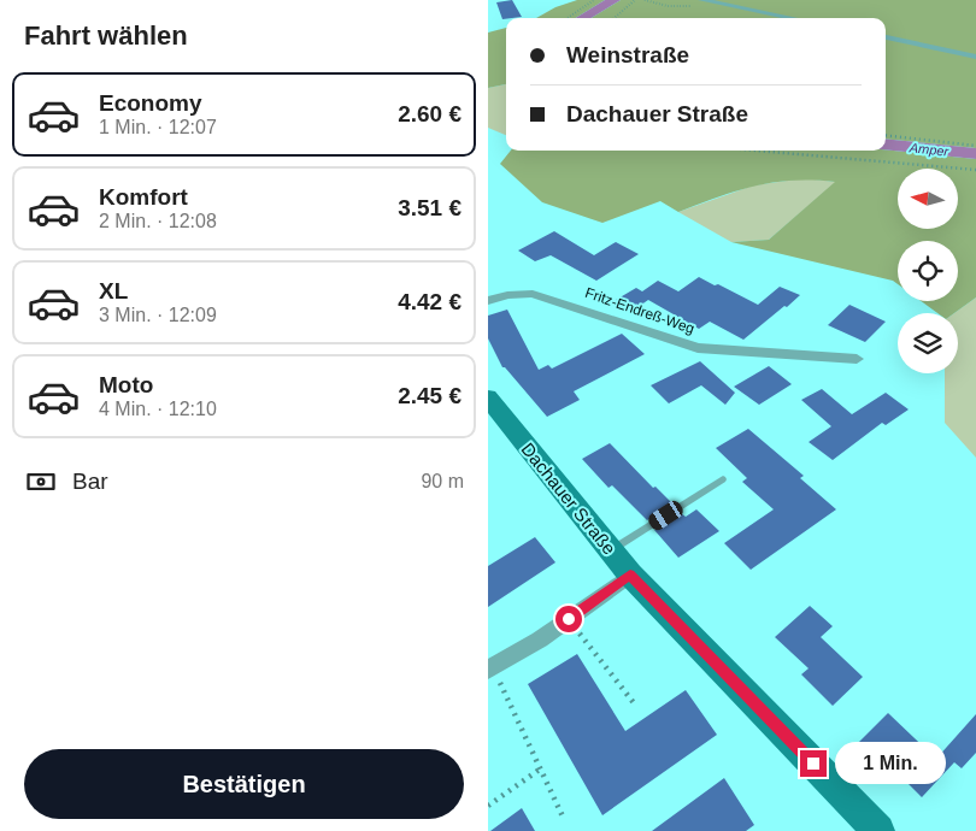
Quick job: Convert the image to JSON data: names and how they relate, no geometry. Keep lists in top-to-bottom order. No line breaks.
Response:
{"streets":{"street":["Fritz-Endreß-Weg","Dachauer Straße"]},"water":["Amper"],"north":"left","page":{"heading":"Fahrt wählen","banner":["Weinstraße","Dachauer Straße"],"list":[{"name":"Economy","note":"1 Min. · 12:07","value":"2.60 €"},{"name":"Komfort","note":"2 Min. · 12:08","value":"3.51 €"},{"name":"XL","note":"3 Min. · 12:09","value":"4.42 €"},{"name":"Moto","note":"4 Min. · 12:10","value":"2.45 €"}],"pay":["Bar","90 m"],"buttons":"Bestätigen","bubble":"1 Min."}}
